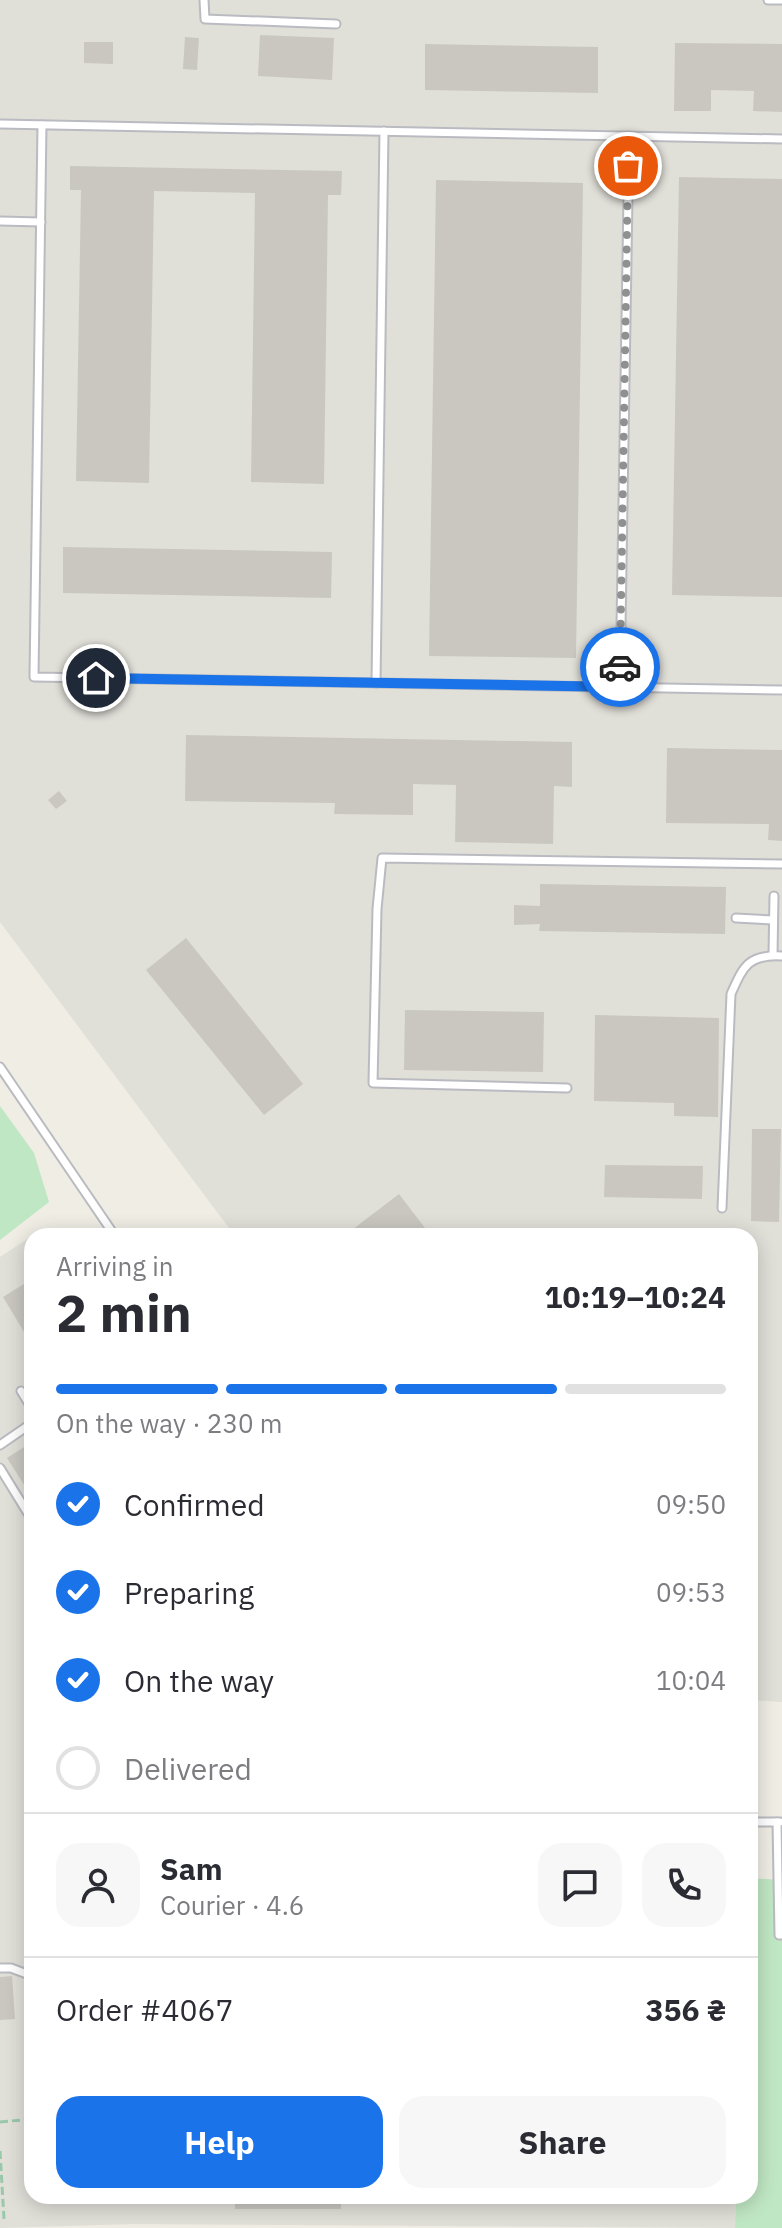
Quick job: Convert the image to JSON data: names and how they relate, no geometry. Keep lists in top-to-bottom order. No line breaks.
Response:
{"page":{"heading":["2 min","Arriving in","10:19–10:24"],"panel":["Sam","Courier · 4.6","Order #4067","356 ₴"],"bar":"On the way · 230 m","list":[["Confirmed","09:50"],["Preparing","09:53"],["On the way","10:04"],"Delivered"],"buttons":["Help","Share"]}}
